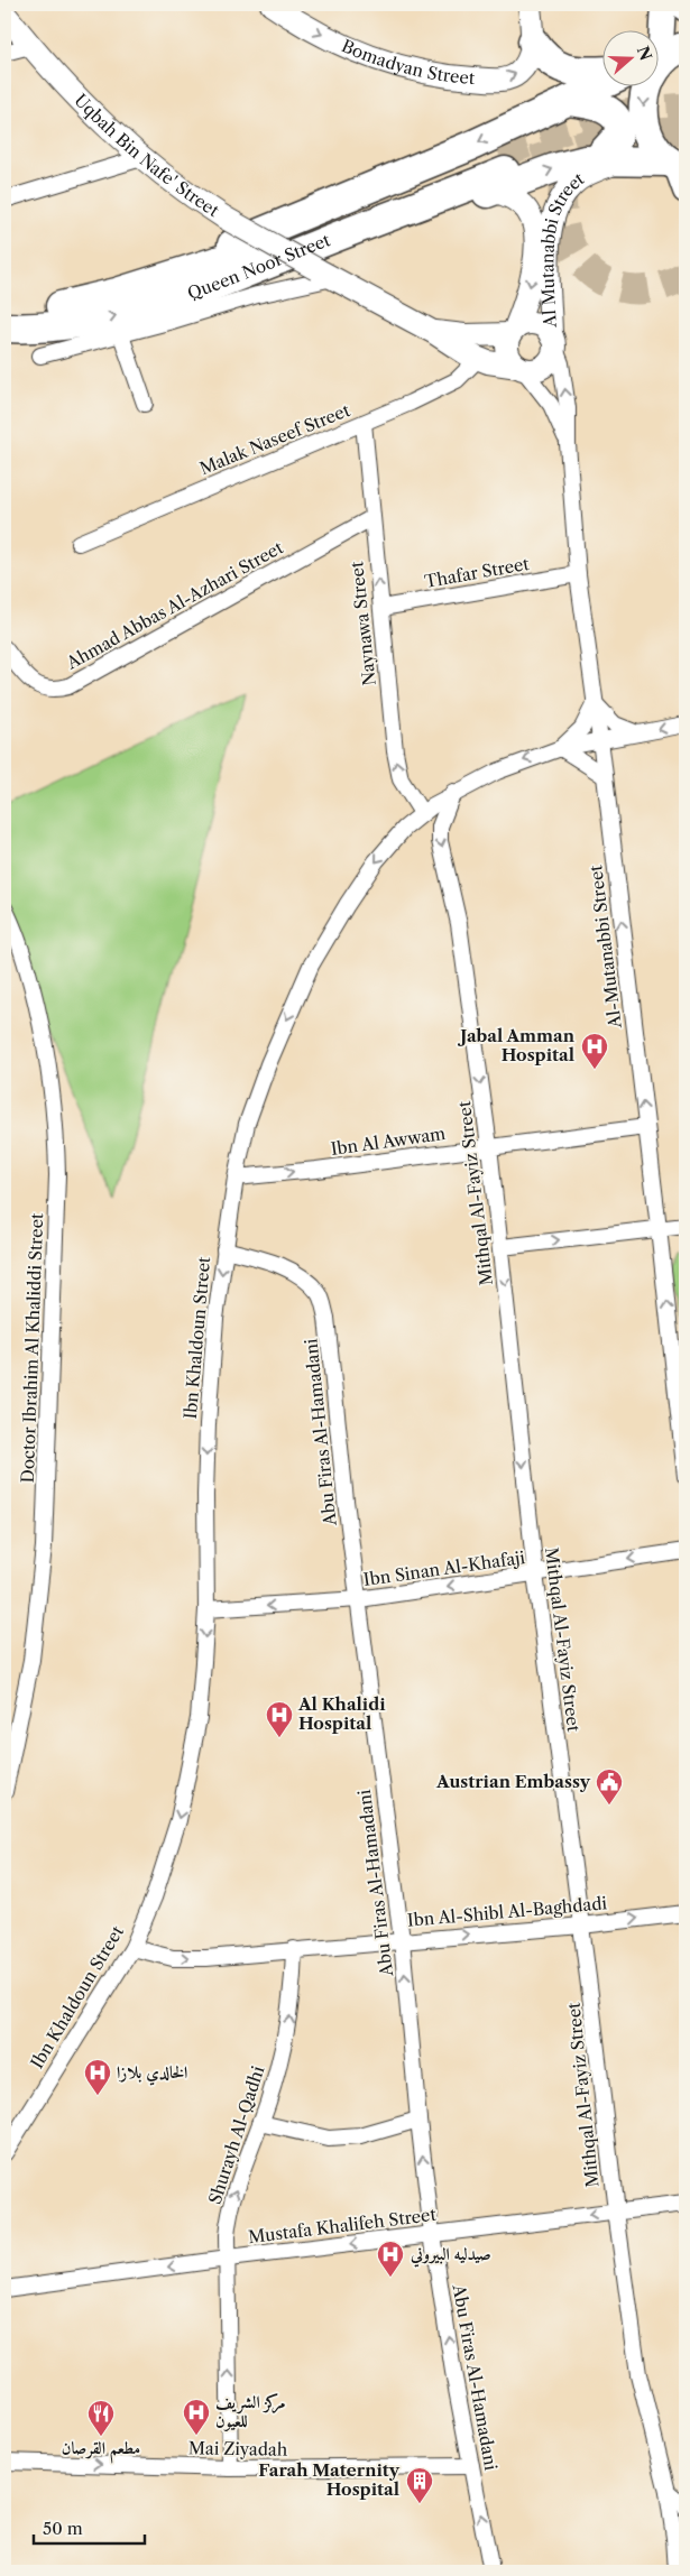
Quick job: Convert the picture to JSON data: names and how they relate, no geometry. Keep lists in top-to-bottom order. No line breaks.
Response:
{"streets":{"highway":["Queen Noor Street"],"street":["Bomadyan Street","Uqbah Bin Nafe' Street","Al Mutanabbi Street","Malak Naseef Street","Thafar Street","Ahmad Abbas Al-Azhari Street","Naynawa Street","Al-Mutanabbi Street","Ibn Al Awwam","Mithqal Al-Fayiz Street","Ibn Khaldoun Street","Doctor Ibrahim Al Khaliddi Street","Abu Firas Al-Hamadani","Ibn Sinan Al-Khafaji","Ibn Al-Shibl Al-Baghdadi","Shurayh Al-Qadhi","Mustafa Khalifeh Street","Mai Ziyadah"]},"crossings":[["Uqbah Bin Nafe' Street","Al Mutanabbi Street"],["Uqbah Bin Nafe' Street","Malak Naseef Street"],["Al Mutanabbi Street","Al-Mutanabbi Street"],["Malak Naseef Street","Naynawa Street"],["Thafar Street","Naynawa Street"],["Thafar Street","Al-Mutanabbi Street"],["Ahmad Abbas Al-Azhari Street","Naynawa Street"],["Naynawa Street","Ibn Khaldoun Street"],["Al-Mutanabbi Street","Ibn Al Awwam"],["Al-Mutanabbi Street","Ibn Khaldoun Street"],["Ibn Al Awwam","Mithqal Al-Fayiz Street"],["Ibn Al Awwam","Ibn Khaldoun Street"],["Mithqal Al-Fayiz Street","Ibn Khaldoun Street"],["Mithqal Al-Fayiz Street","Ibn Sinan Al-Khafaji"],["Mithqal Al-Fayiz Street","Ibn Al-Shibl Al-Baghdadi"],["Mithqal Al-Fayiz Street","Mustafa Khalifeh Street"],["Ibn Khaldoun Street","Abu Firas Al-Hamadani"],["Ibn Khaldoun Street","Ibn Sinan Al-Khafaji"],["Ibn Khaldoun Street","Ibn Al-Shibl Al-Baghdadi"],["Abu Firas Al-Hamadani","Ibn Sinan Al-Khafaji"],["Abu Firas Al-Hamadani","Ibn Al-Shibl Al-Baghdadi"],["Abu Firas Al-Hamadani","Mustafa Khalifeh Street"],["Abu Firas Al-Hamadani","Mai Ziyadah"],["Ibn Al-Shibl Al-Baghdadi","Shurayh Al-Qadhi"],["Shurayh Al-Qadhi","Mustafa Khalifeh Street"],["Shurayh Al-Qadhi","Mai Ziyadah"]],"one_way":["Bomadyan Street","Naynawa Street","Al-Mutanabbi Street","Ibn Al Awwam","Mithqal Al-Fayiz Street","Ibn Khaldoun Street","Abu Firas Al-Hamadani","Ibn Sinan Al-Khafaji","Ibn Al-Shibl Al-Baghdadi","Shurayh Al-Qadhi","Mustafa Khalifeh Street","Mai Ziyadah"],"places":{"hospital":["Jabal Amman Hospital","Al Khalidi Hospital","الخالدي بلازا","صيدليه البيروني","مركز الشريف للعيون"],"public building":["Austrian Embassy"],"restaurant":["مطعم القرصان"],"building":["Farah Maternity Hospital"]},"scale_bar":"50 m","north":"right"}
